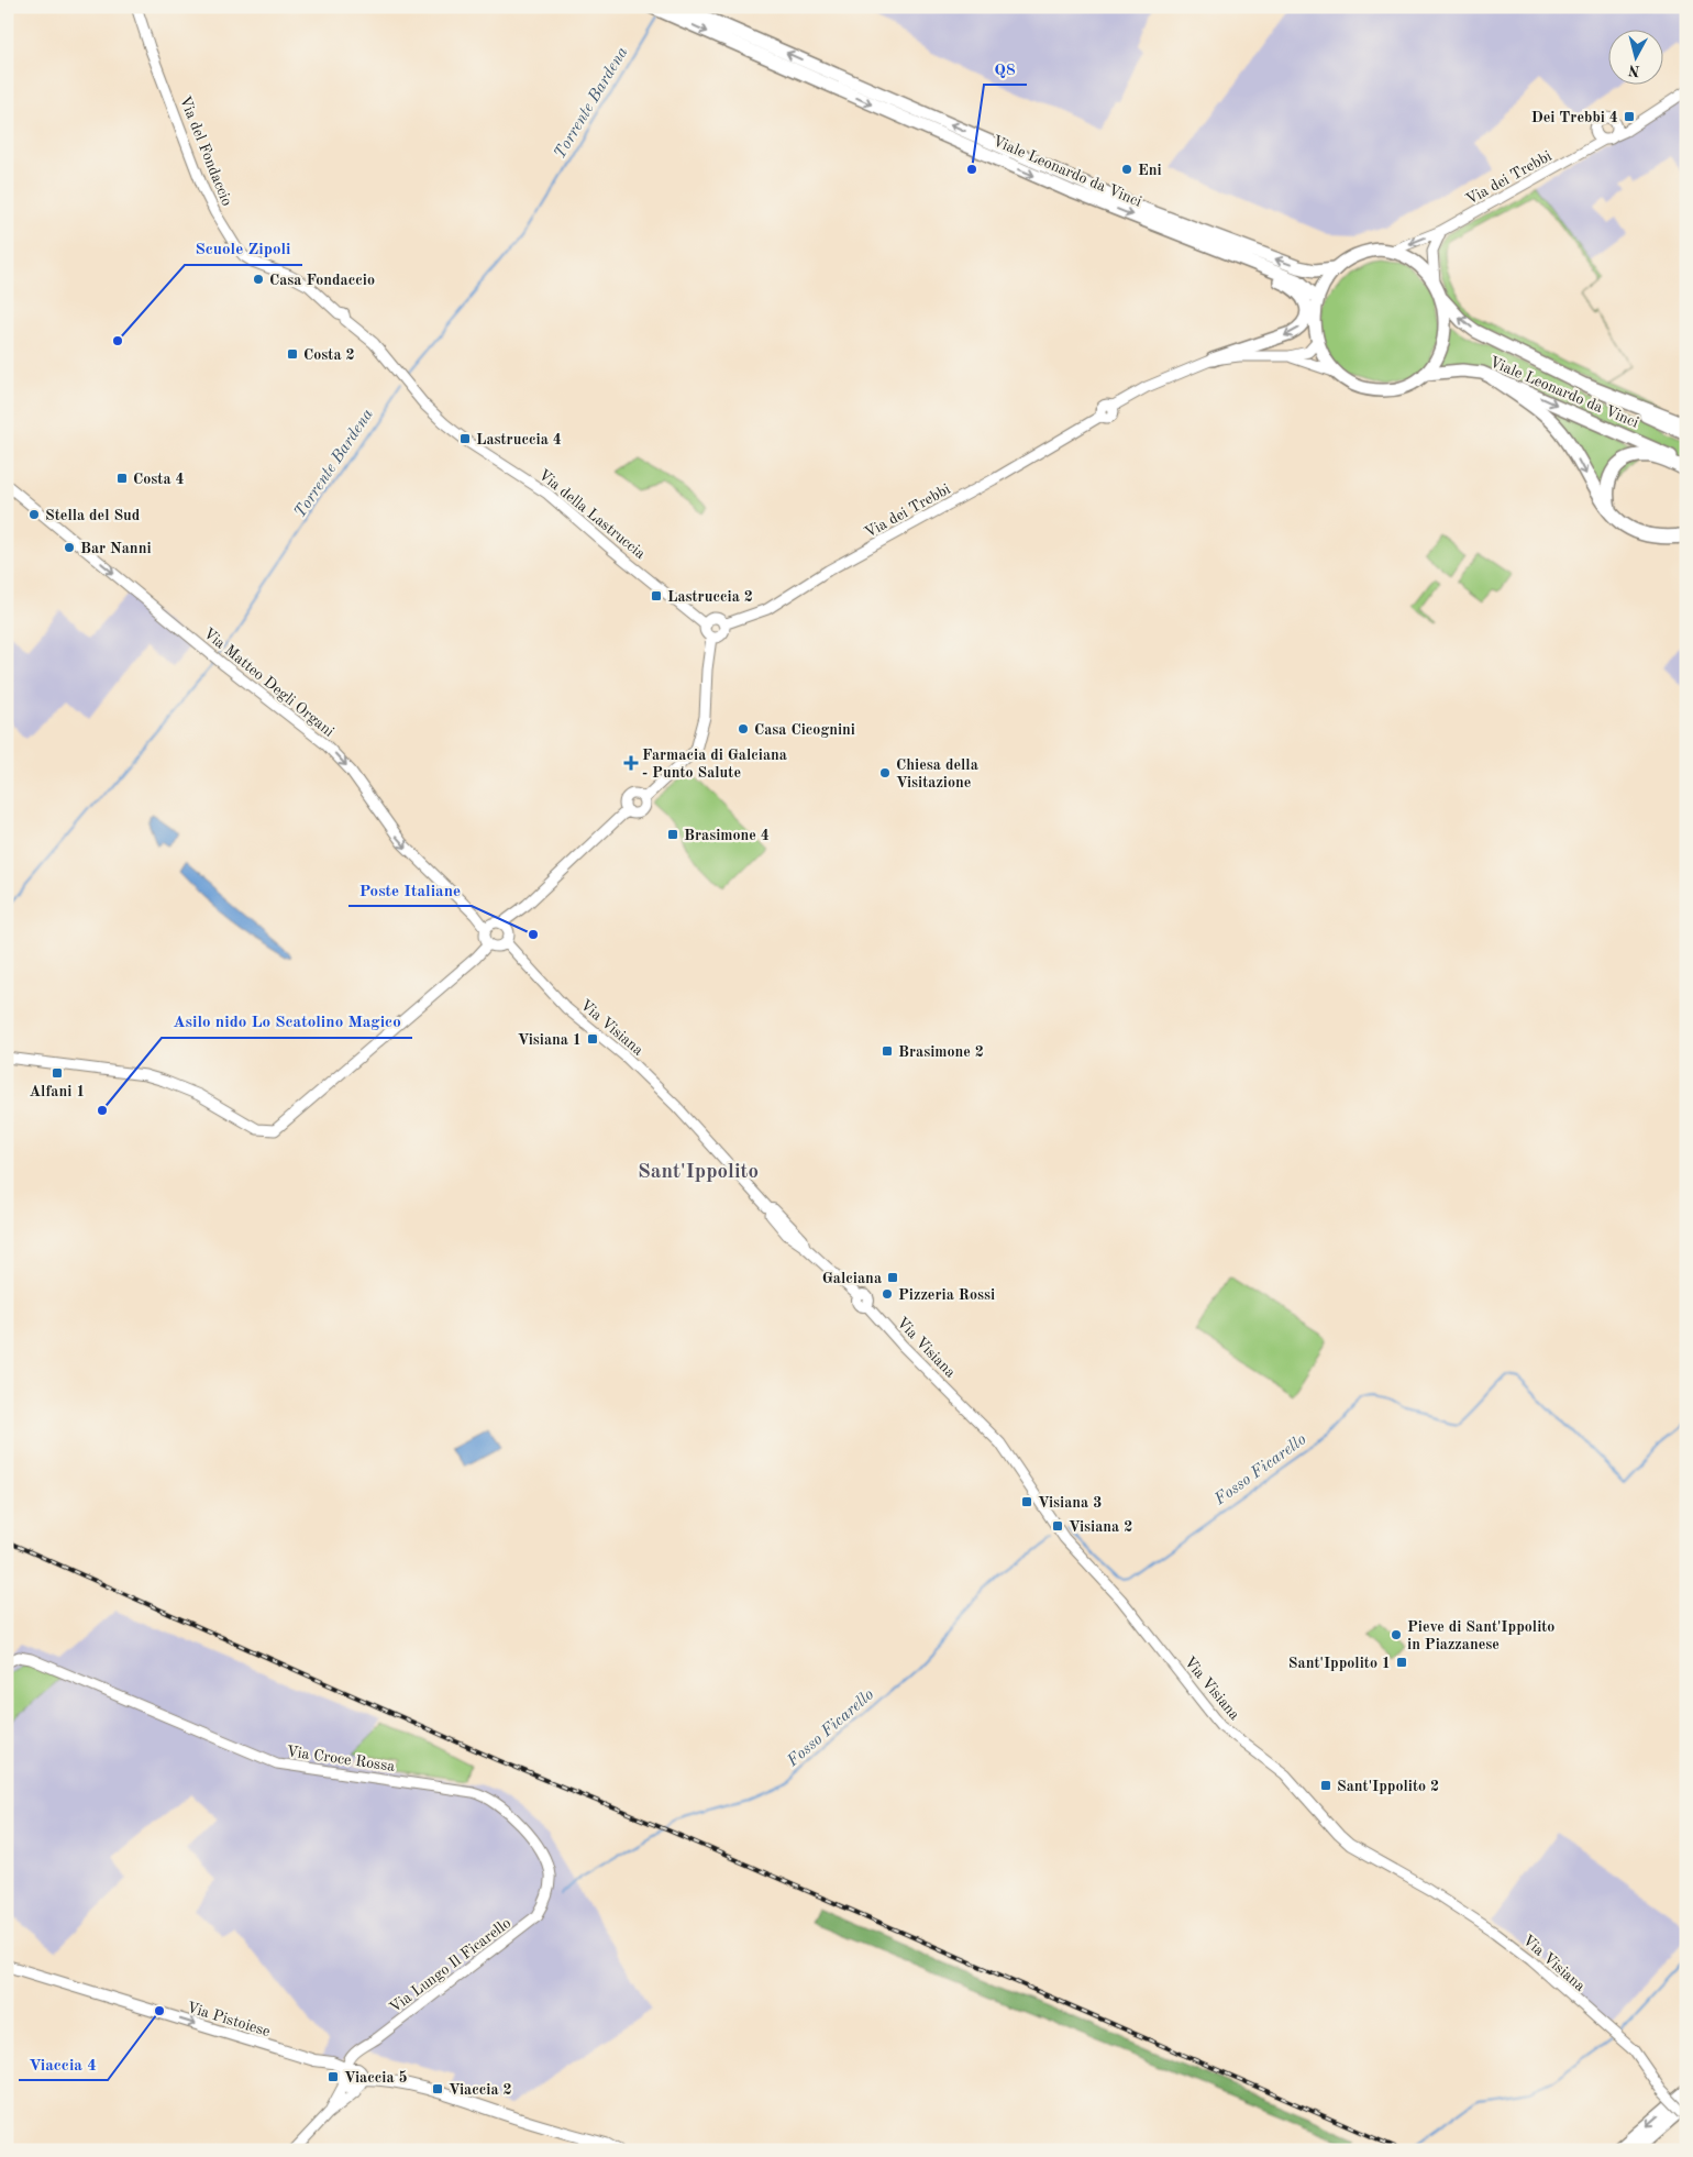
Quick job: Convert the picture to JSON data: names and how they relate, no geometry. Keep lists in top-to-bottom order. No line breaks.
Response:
{"streets":{"main road":["Viale Leonardo da Vinci","Via Pistoiese"],"street":["Via del Fondaccio","Via dei Trebbi","Via della Lastruccia","Via Matteo Degli Organi","Via Visiana","Via Croce Rossa","Via Lungo Il Ficarello"]},"crossings":[["Via del Fondaccio","Via della Lastruccia"],["Viale Leonardo da Vinci","Via dei Trebbi"],["Via dei Trebbi","Via della Lastruccia"],["Via Matteo Degli Organi","Via Visiana"],["Via Croce Rossa","Via Lungo Il Ficarello"],["Via Lungo Il Ficarello","Via Pistoiese"]],"one_way":["Via Matteo Degli Organi","Via Pistoiese"],"districts":["Sant'Ippolito"],"water":["Torrente Bardena","Fosso Ficarello"],"places":{"transit":["Dei Trebbi 4","Costa 2","Lastruccia 4","Costa 4","Lastruccia 2","Brasimone 4","Visiana 1","Brasimone 2","Alfani 1","Galciana","Visiana 3","Visiana 2","Sant'Ippolito 1","Sant'Ippolito 2","Viaccia 5","Viaccia 2"],"other":["Q8","Eni","Casa Fondaccio","Scuole Zipoli","Stella del Sud","Bar Nanni","Casa Cicognini","Chiesa della Visitazione","Poste Italiane","Asilo nido Lo Scatolino Magico","Pizzeria Rossi","Pieve di Sant'Ippolito in Piazzanese","Viaccia 4"],"health":["Farmacia di Galciana - Punto Salute"]},"north":"bottom"}
